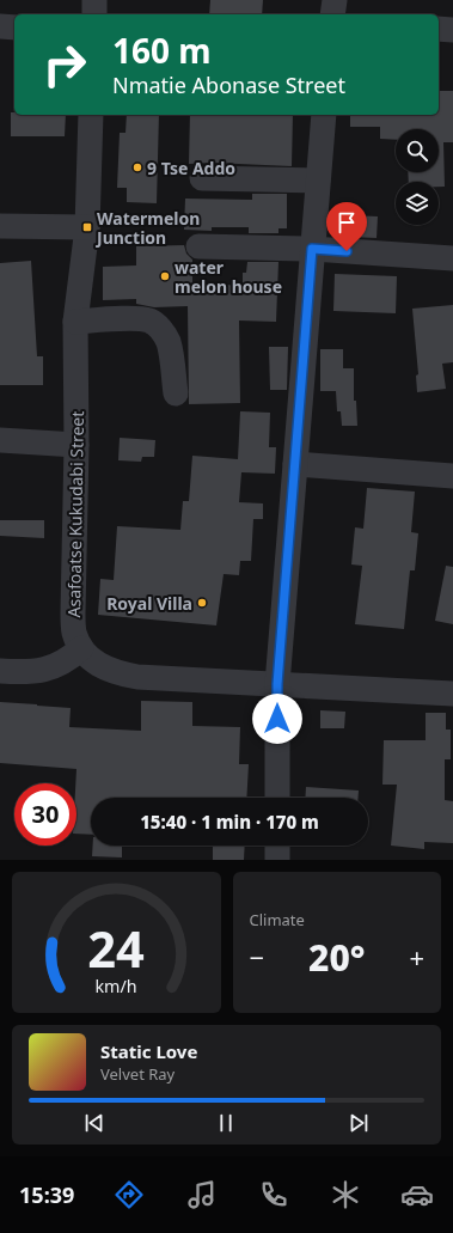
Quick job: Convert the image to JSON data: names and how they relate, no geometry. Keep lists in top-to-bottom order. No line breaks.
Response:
{"streets":{"street":["Asafoatse Kukudabi Street"]},"places":{"other":["9 Tse Addo","water melon house","Royal Villa"],"transit":["Watermelon Junction"]},"page":{"turn":["160 m","Nmatie Abonase Street"],"limit":"30","trip":"15:40 · 1 min · 170 m","tile":"Climate","heat":["−","20°","+"],"song":["Static Love","Velvet Ray"],"tabs":"15:39","gauge":["24","km/h"]}}
